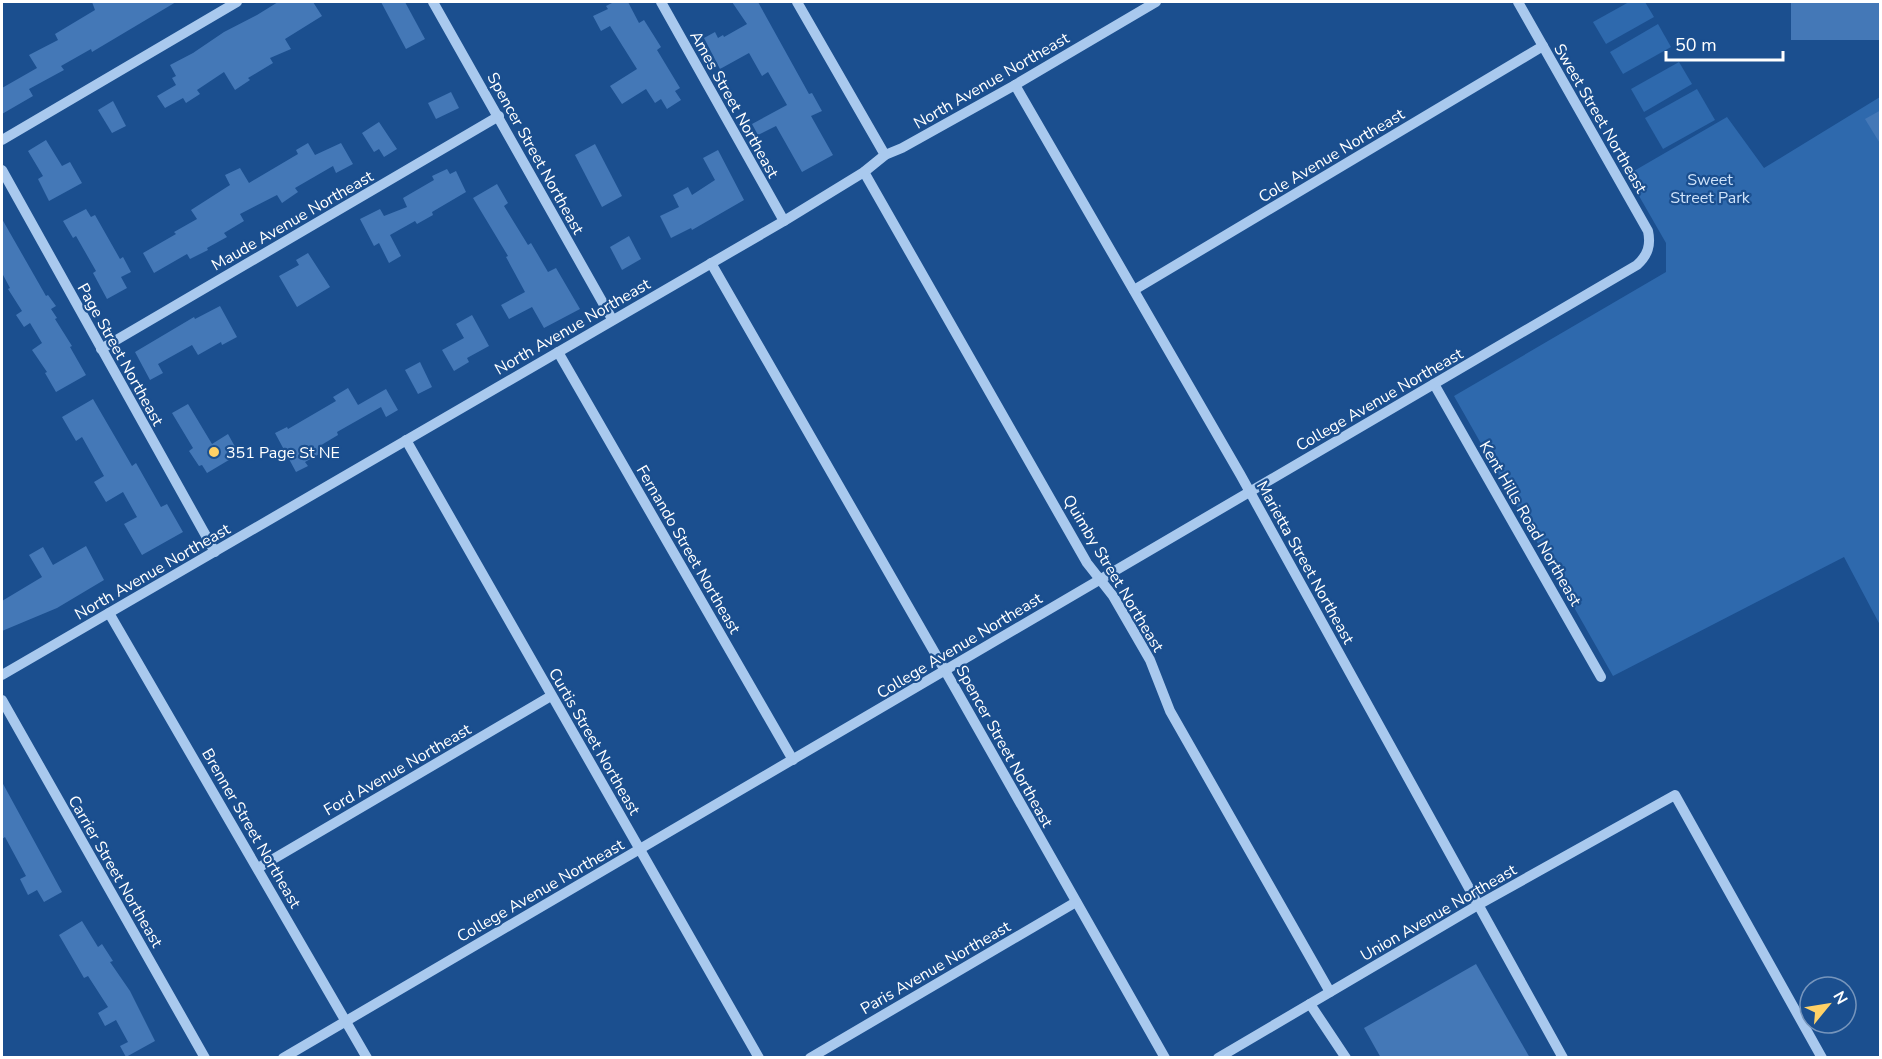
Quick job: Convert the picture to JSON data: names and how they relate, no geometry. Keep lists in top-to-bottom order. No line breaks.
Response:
{"streets":{"street":["North Avenue Northeast","Ames Street Northeast","Sweet Street Northeast","Spencer Street Northeast","Cole Avenue Northeast","Maude Avenue Northeast","Page Street Northeast","College Avenue Northeast","Kent Hills Road Northeast","Fernando Street Northeast","Marietta Street Northeast","Quimby Street Northeast","Curtis Street Northeast","Ford Avenue Northeast","Brenner Street Northeast","Carrier Street Northeast","Union Avenue Northeast","Paris Avenue Northeast"]},"crossings":[["North Avenue Northeast","Ames Street Northeast"],["North Avenue Northeast","Spencer Street Northeast"],["North Avenue Northeast","Page Street Northeast"],["North Avenue Northeast","Fernando Street Northeast"],["North Avenue Northeast","Marietta Street Northeast"],["North Avenue Northeast","Quimby Street Northeast"],["North Avenue Northeast","Curtis Street Northeast"],["North Avenue Northeast","Brenner Street Northeast"],["Sweet Street Northeast","Cole Avenue Northeast"],["Sweet Street Northeast","College Avenue Northeast"],["Spencer Street Northeast","Maude Avenue Northeast"],["Spencer Street Northeast","College Avenue Northeast"],["Spencer Street Northeast","Paris Avenue Northeast"],["Cole Avenue Northeast","Marietta Street Northeast"],["Maude Avenue Northeast","Page Street Northeast"],["College Avenue Northeast","Kent Hills Road Northeast"],["College Avenue Northeast","Fernando Street Northeast"],["College Avenue Northeast","Marietta Street Northeast"],["College Avenue Northeast","Quimby Street Northeast"],["College Avenue Northeast","Curtis Street Northeast"],["College Avenue Northeast","Brenner Street Northeast"],["Marietta Street Northeast","Union Avenue Northeast"],["Quimby Street Northeast","Union Avenue Northeast"],["Curtis Street Northeast","Ford Avenue Northeast"],["Ford Avenue Northeast","Brenner Street Northeast"]],"parks":["Sweet Street Park"],"places":["351 Page St NE"],"scale_bar":"50 m","north":"top right"}
